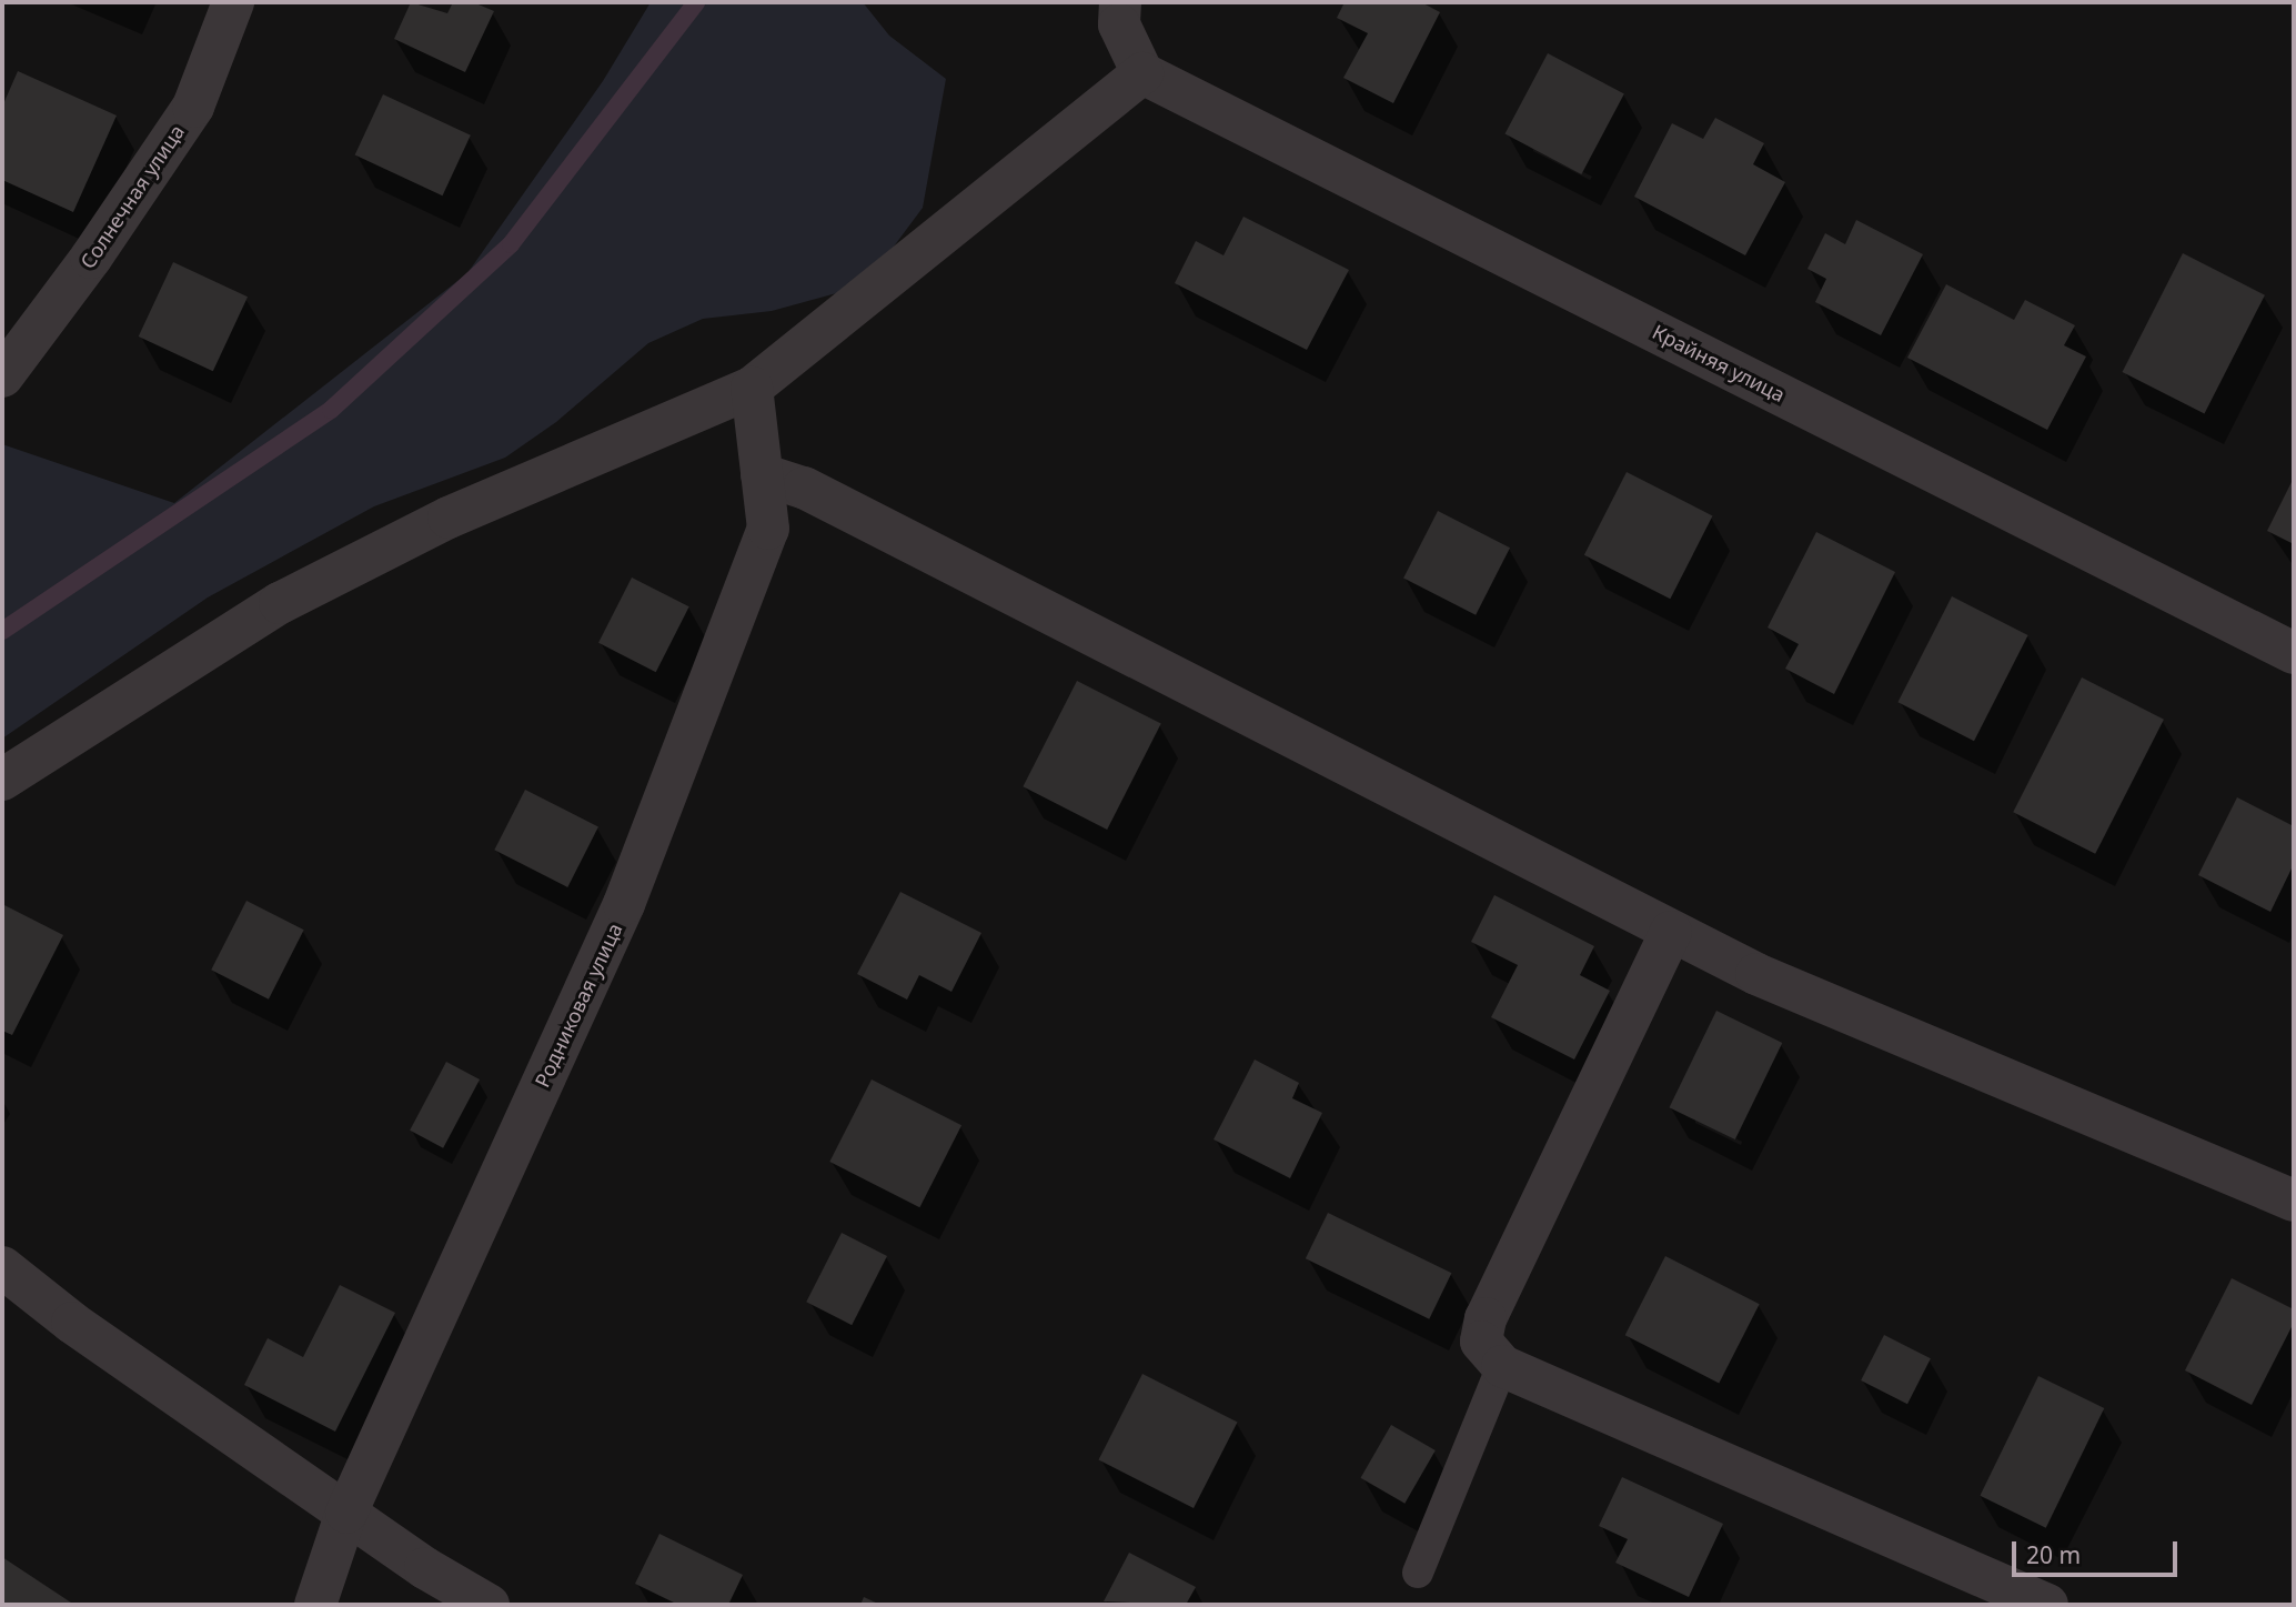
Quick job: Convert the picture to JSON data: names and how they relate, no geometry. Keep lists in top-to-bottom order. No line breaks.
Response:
{"streets":{"street":["Солнечная улица","Крайняя улица","Родниковая улица"]},"scale_bar":"20 m"}
